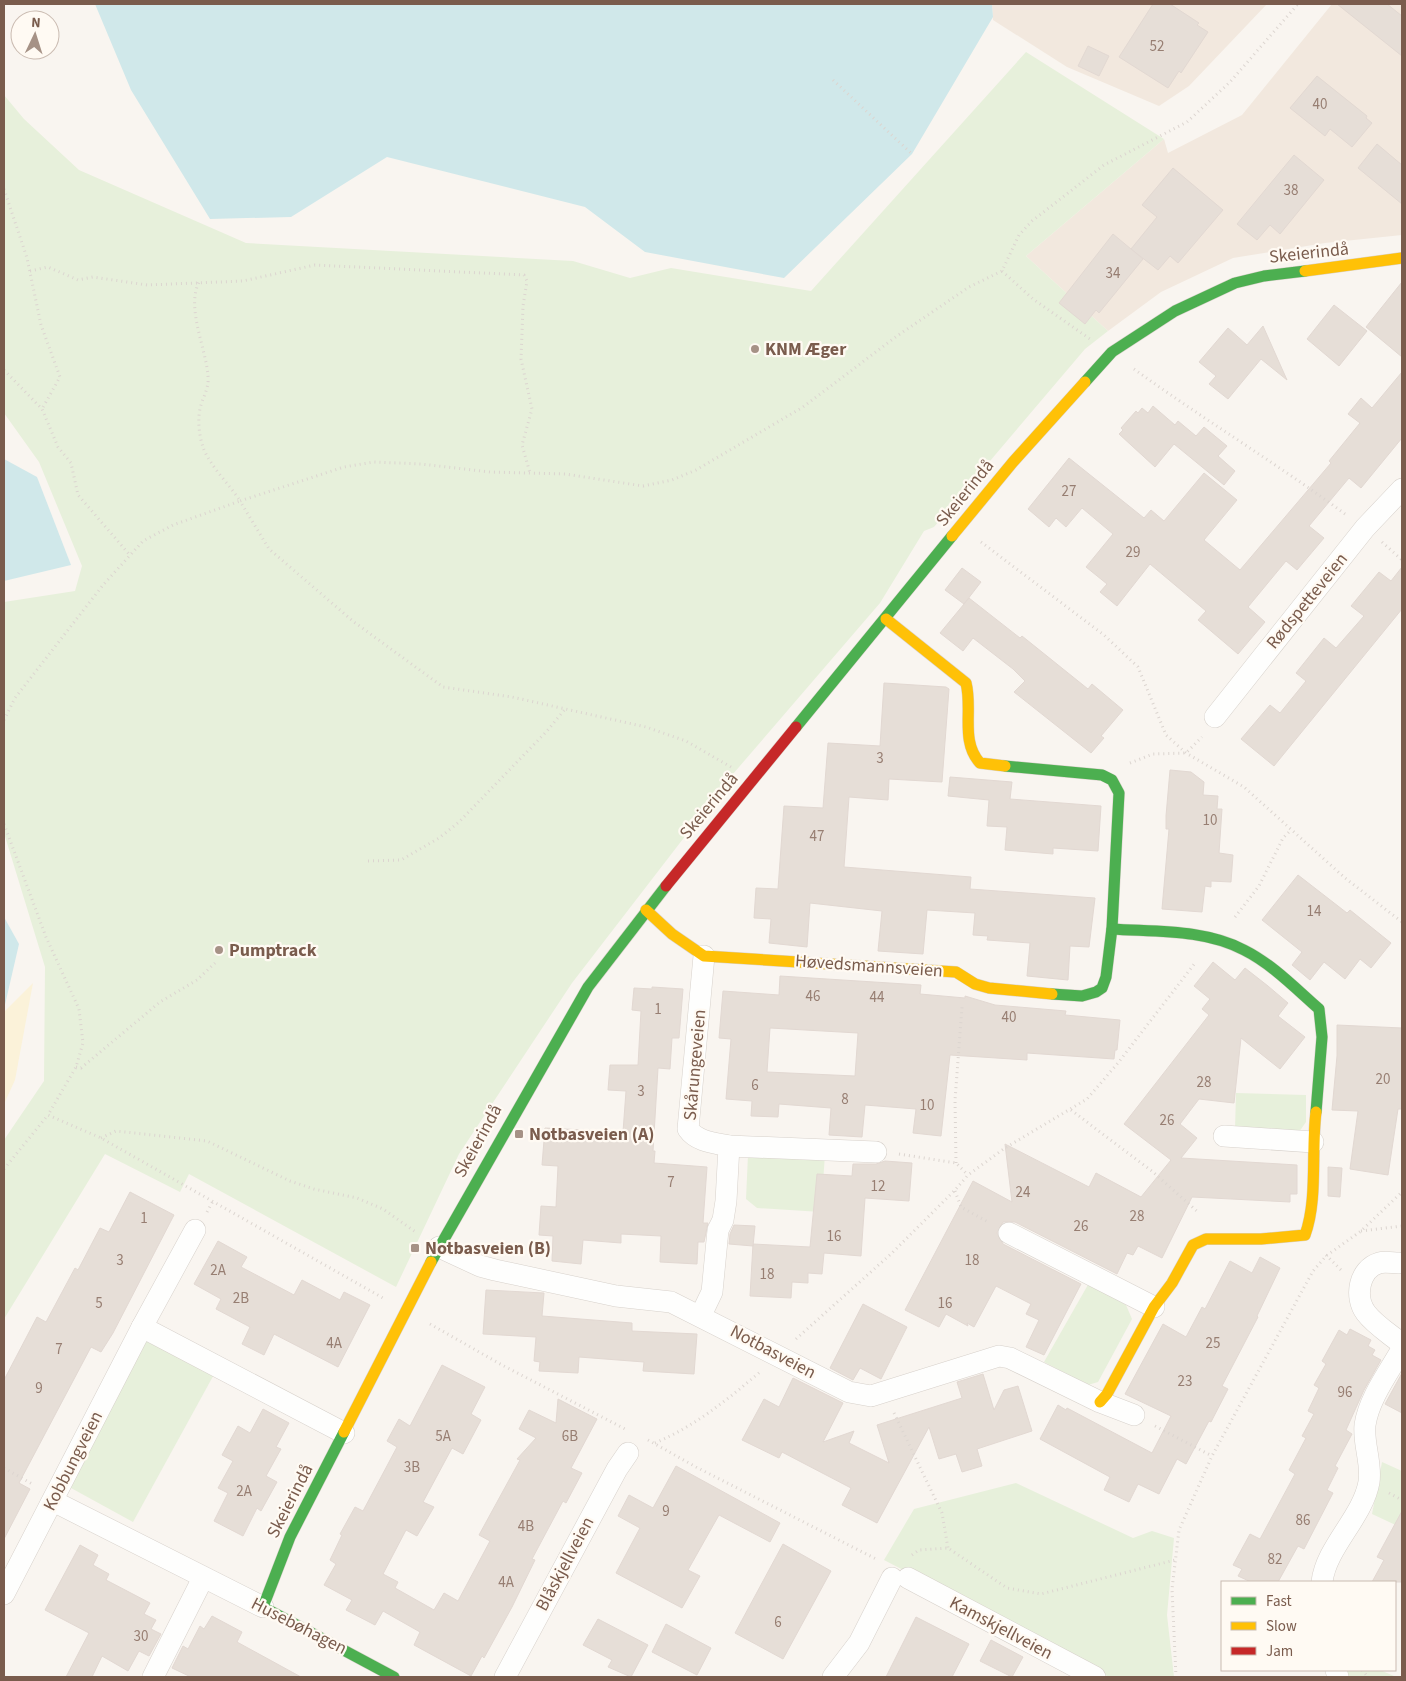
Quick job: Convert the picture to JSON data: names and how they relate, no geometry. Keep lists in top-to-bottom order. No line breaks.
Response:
{"streets":{"street":["Skeierindå","Rødspetteveien","Høvedsmannsveien","Skårungeveien","Notbasveien","Kobbungveien","Blåskjellveien","Husebøhagen","Kamskjellveien"]},"crossings":[["Skeierindå","Notbasveien"],["Skeierindå","Husebøhagen"],["Høvedsmannsveien","Skårungeveien"],["Kobbungveien","Husebøhagen"]],"places":{"other":["KNM Æger","Pumptrack"],"transit":["Notbasveien (A)","Notbasveien (B)"]},"house_numbers":["52","40","38","34","27","29","3","10","47","14","46","44","1","40","20","28","6","3","8","10","26","7","12","24","28","1","26","16","3","18","2A","18","2B","5","16","4A","25","7","23","9","96","5A","6B","3B","2A","9","86","4B","82","4A","6","30"],"legend":["Fast","Slow","Jam"],"north":"top"}
